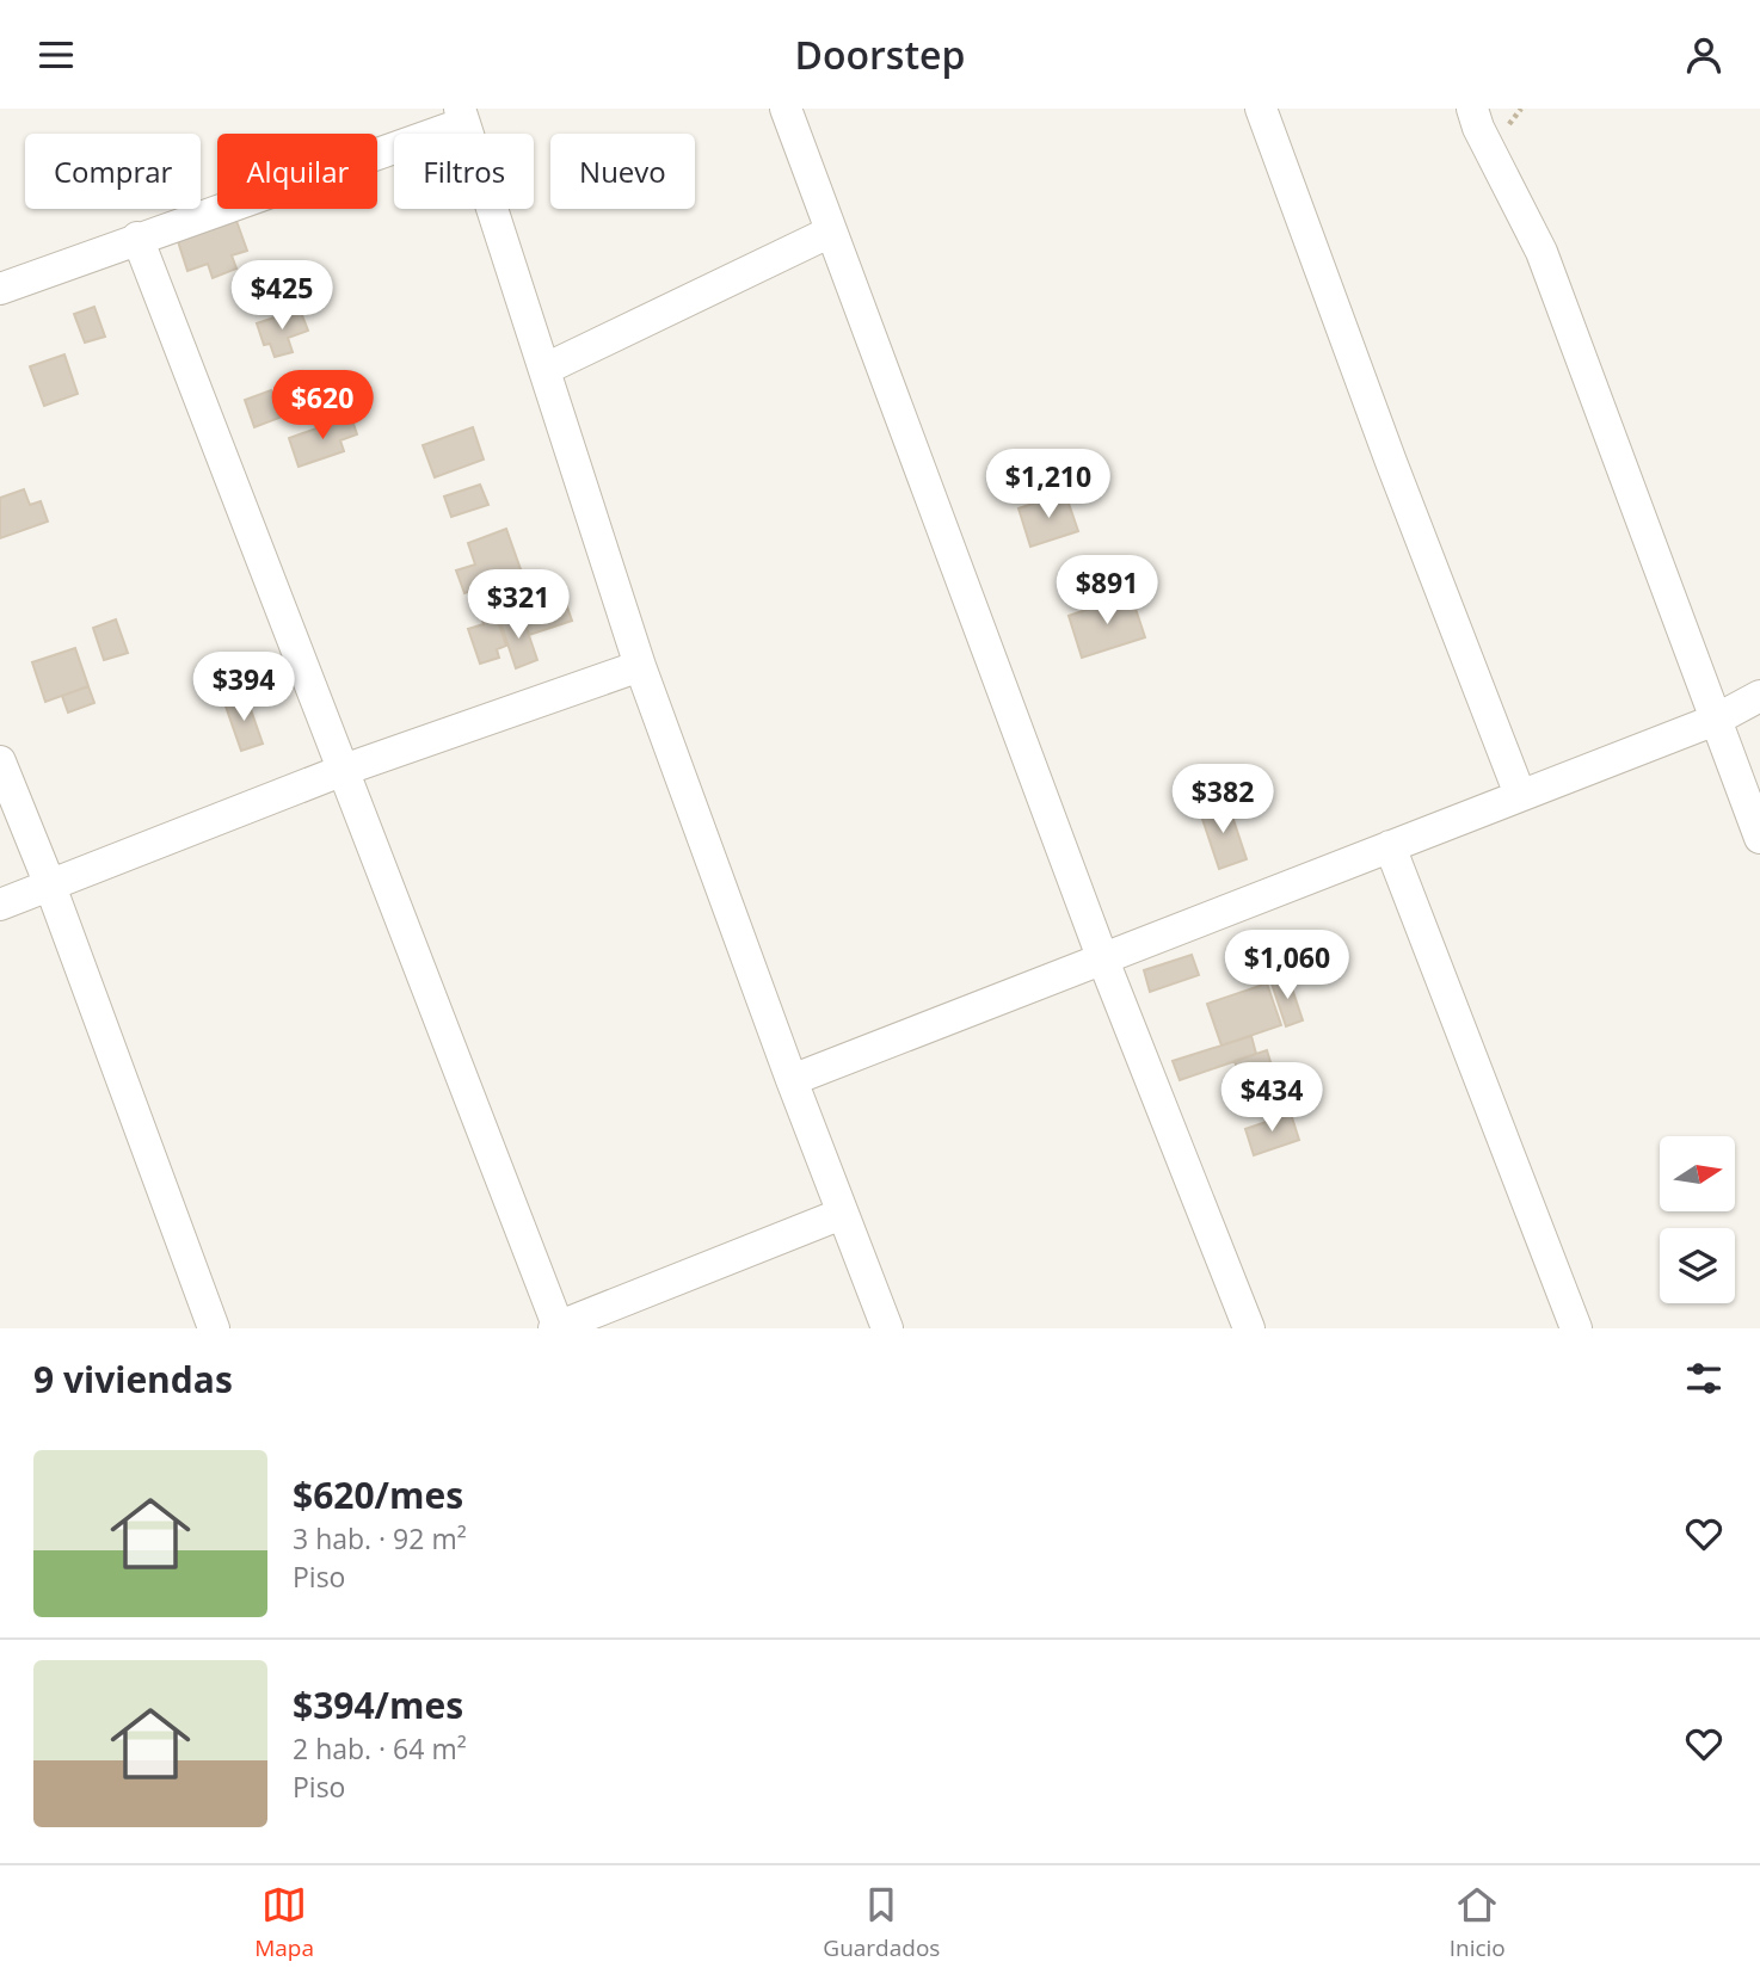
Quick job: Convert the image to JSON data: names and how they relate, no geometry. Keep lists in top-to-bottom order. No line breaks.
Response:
{"north":"right","page":{"header":"Doorstep","chip":["Comprar","Alquilar","Filtros","Nuevo"],"price":["$425","$620","$1,210","$891","$321","$394","$382","$1,060","$434"],"heading":"9 viviendas","list":[{"name":"$620/mes","note":"3 hab. · 92 m² · Piso"},{"name":"$394/mes","note":"2 hab. · 64 m² · Piso"}],"tabs":["Mapa","Guardados","Inicio"]}}
